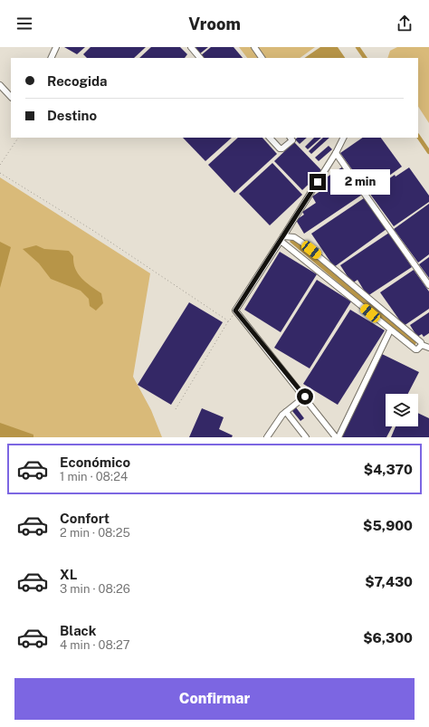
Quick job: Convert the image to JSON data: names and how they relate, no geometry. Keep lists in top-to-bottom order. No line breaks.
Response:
{"page":{"header":"Vroom","banner":["Recogida","Destino"],"bubble":"2 min","list":[{"name":"Económico","note":"1 min · 08:24","value":"$4,370"},{"name":"Confort","note":"2 min · 08:25","value":"$5,900"},{"name":"XL","note":"3 min · 08:26","value":"$7,430"},{"name":"Black","note":"4 min · 08:27","value":"$6,300"}],"buttons":"Confirmar"}}
